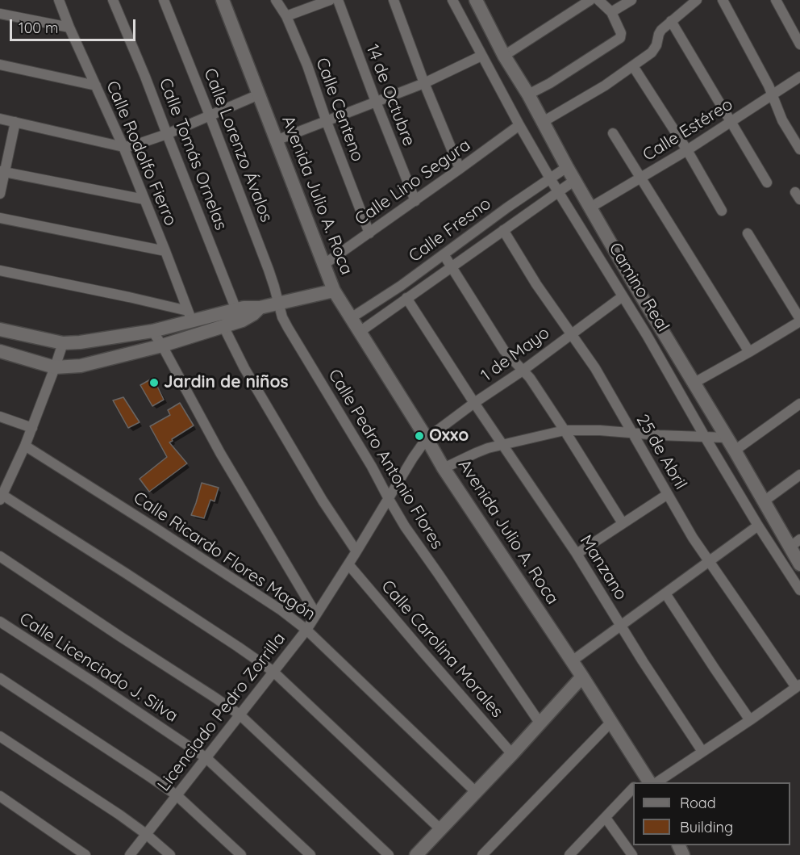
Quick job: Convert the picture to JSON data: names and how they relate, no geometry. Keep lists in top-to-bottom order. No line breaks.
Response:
{"streets":{"street":["14 de Octubre","Calle Centeno","Calle Estéreo","Calle Lorenzo Ávalos","Calle Rodolfo Fierro","Calle Tomás Ornelas","Calle Lino Segura","Avenida Julio A. Roca","Calle Fresno","Camino Real","1 de Mayo","25 de Abril","Calle Pedro Antonio Flores","Calle Ricardo Flores Magón","Manzano","Calle Carolina Morales","Calle Licenciado J. Silva","Licenciado Pedro Zorrilla"]},"crossings":[["14 de Octubre","Calle Lino Segura"],["Calle Centeno","Calle Lino Segura"],["Calle Estéreo","Camino Real"],["Calle Lorenzo Ávalos","Calle Pedro Antonio Flores"],["Calle Lino Segura","Avenida Julio A. Roca"],["Calle Lino Segura","Camino Real"],["Avenida Julio A. Roca","Calle Fresno"],["Avenida Julio A. Roca","1 de Mayo"],["Avenida Julio A. Roca","Licenciado Pedro Zorrilla"],["Calle Fresno","Camino Real"],["Calle Fresno","25 de Abril"],["Calle Fresno","Manzano"],["Camino Real","1 de Mayo"],["1 de Mayo","25 de Abril"],["1 de Mayo","Manzano"],["1 de Mayo","Licenciado Pedro Zorrilla"],["Calle Pedro Antonio Flores","Licenciado Pedro Zorrilla"],["Calle Ricardo Flores Magón","Licenciado Pedro Zorrilla"],["Calle Carolina Morales","Licenciado Pedro Zorrilla"],["Calle Licenciado J. Silva","Licenciado Pedro Zorrilla"]],"places":["Jardin de niños","Oxxo"],"legend":["Road","Building"],"scale_bar":"100 m"}
